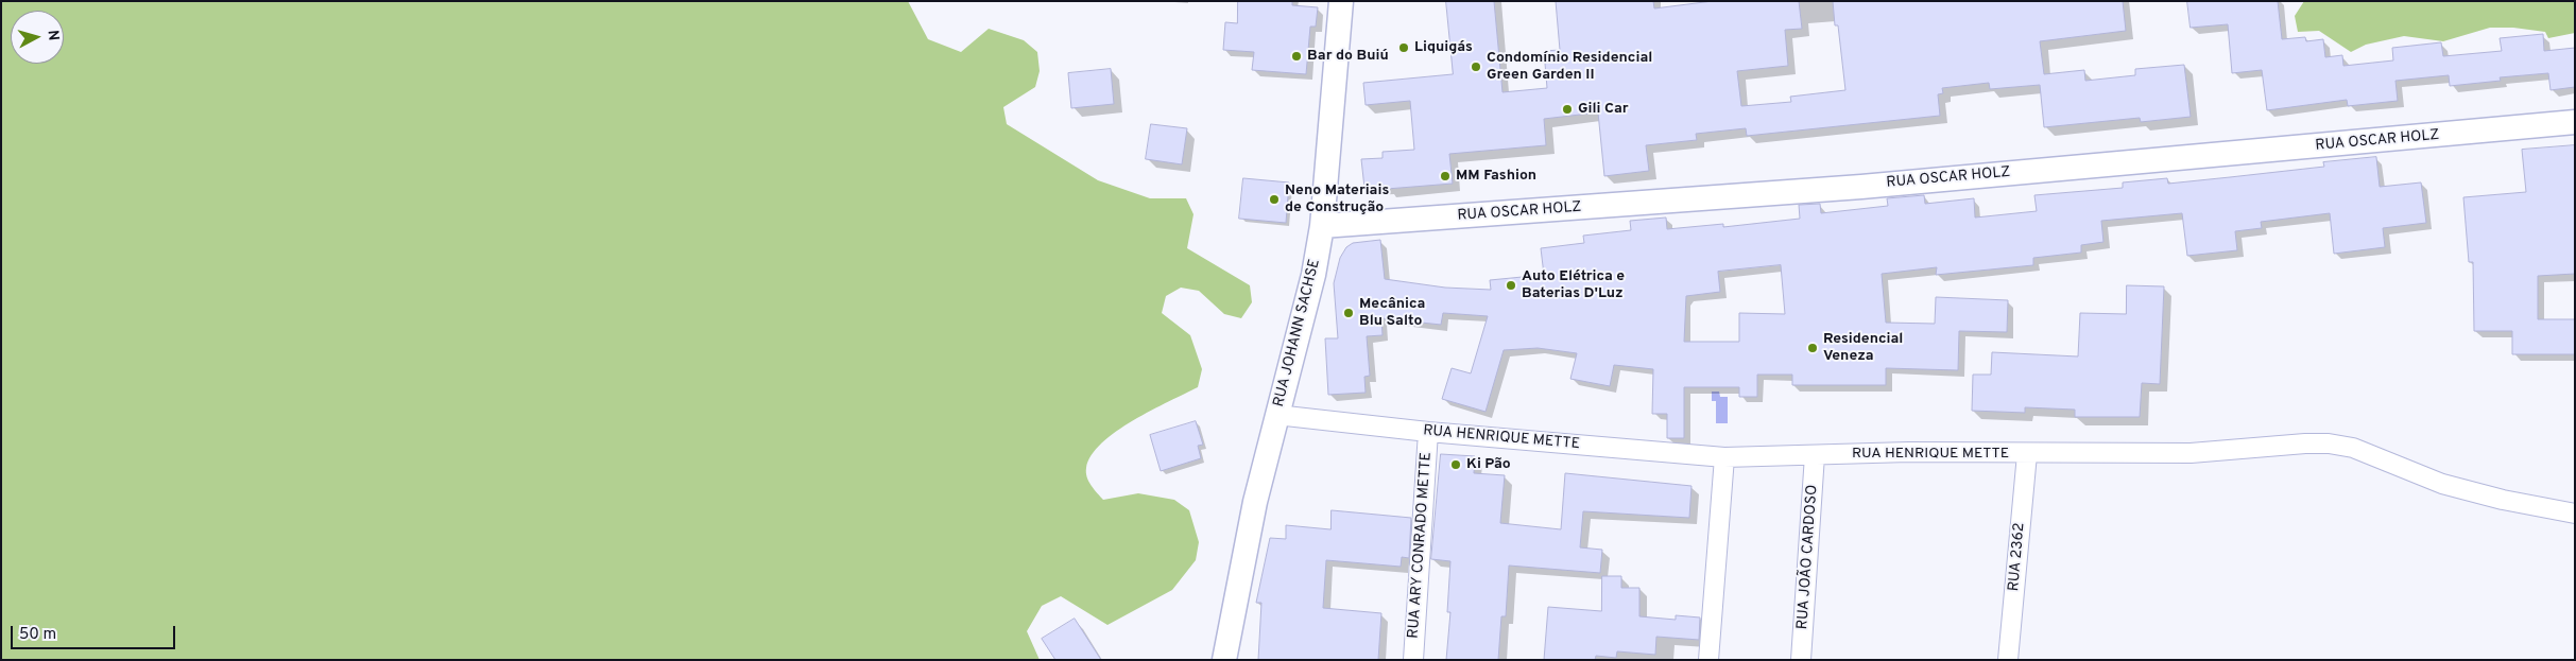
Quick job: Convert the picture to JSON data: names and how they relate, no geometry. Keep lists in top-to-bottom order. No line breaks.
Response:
{"streets":{"street":["RUA OSCAR HOLZ","RUA JOHANN SACHSE","RUA HENRIQUE METTE","RUA ARY CONRADO METTE","RUA JOÃO CARDOSO","RUA 2362"]},"crossings":[["RUA OSCAR HOLZ","RUA JOHANN SACHSE"],["RUA JOHANN SACHSE","RUA HENRIQUE METTE"],["RUA HENRIQUE METTE","RUA ARY CONRADO METTE"],["RUA HENRIQUE METTE","RUA JOÃO CARDOSO"],["RUA HENRIQUE METTE","RUA 2362"]],"places":["Liquigás","Bar do Buiú","Condomínio Residencial Green Garden II","Gili Car","MM Fashion","Neno Materiais de Construção","Auto Elétrica e Baterias D'Luz","Mecânica Blu Salto","Residencial Veneza","Ki Pão"],"scale_bar":"50 m","north":"right"}
